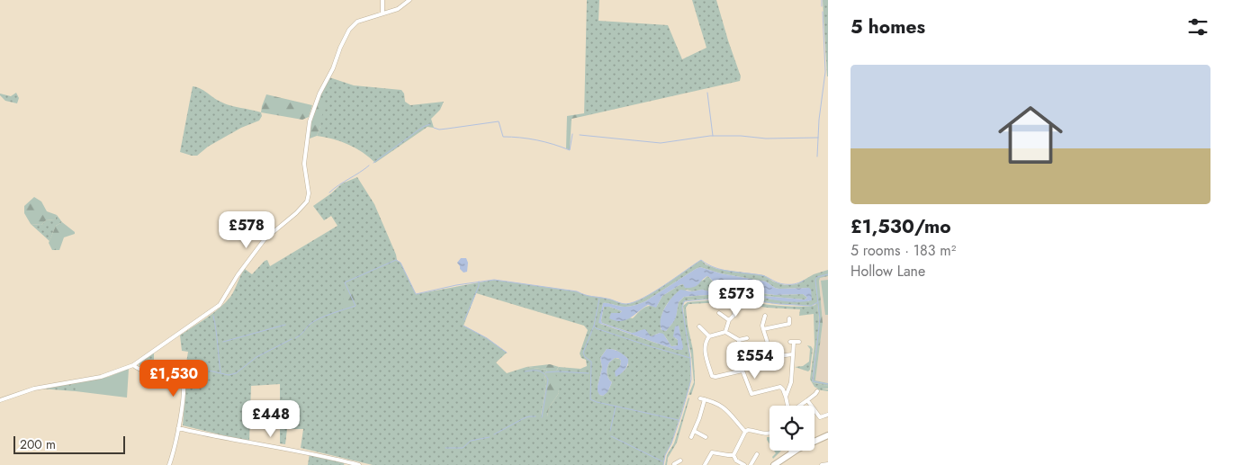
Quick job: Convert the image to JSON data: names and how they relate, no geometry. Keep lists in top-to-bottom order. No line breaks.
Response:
{"scale_bar":"200 m","page":{"heading":"5 homes","list":[{"name":"£1,530/mo","note":"5 rooms · 183 m² · Hollow Lane"}],"price":["£578","£573","£554","£1,530","£448"],"scale":"200 m"}}
